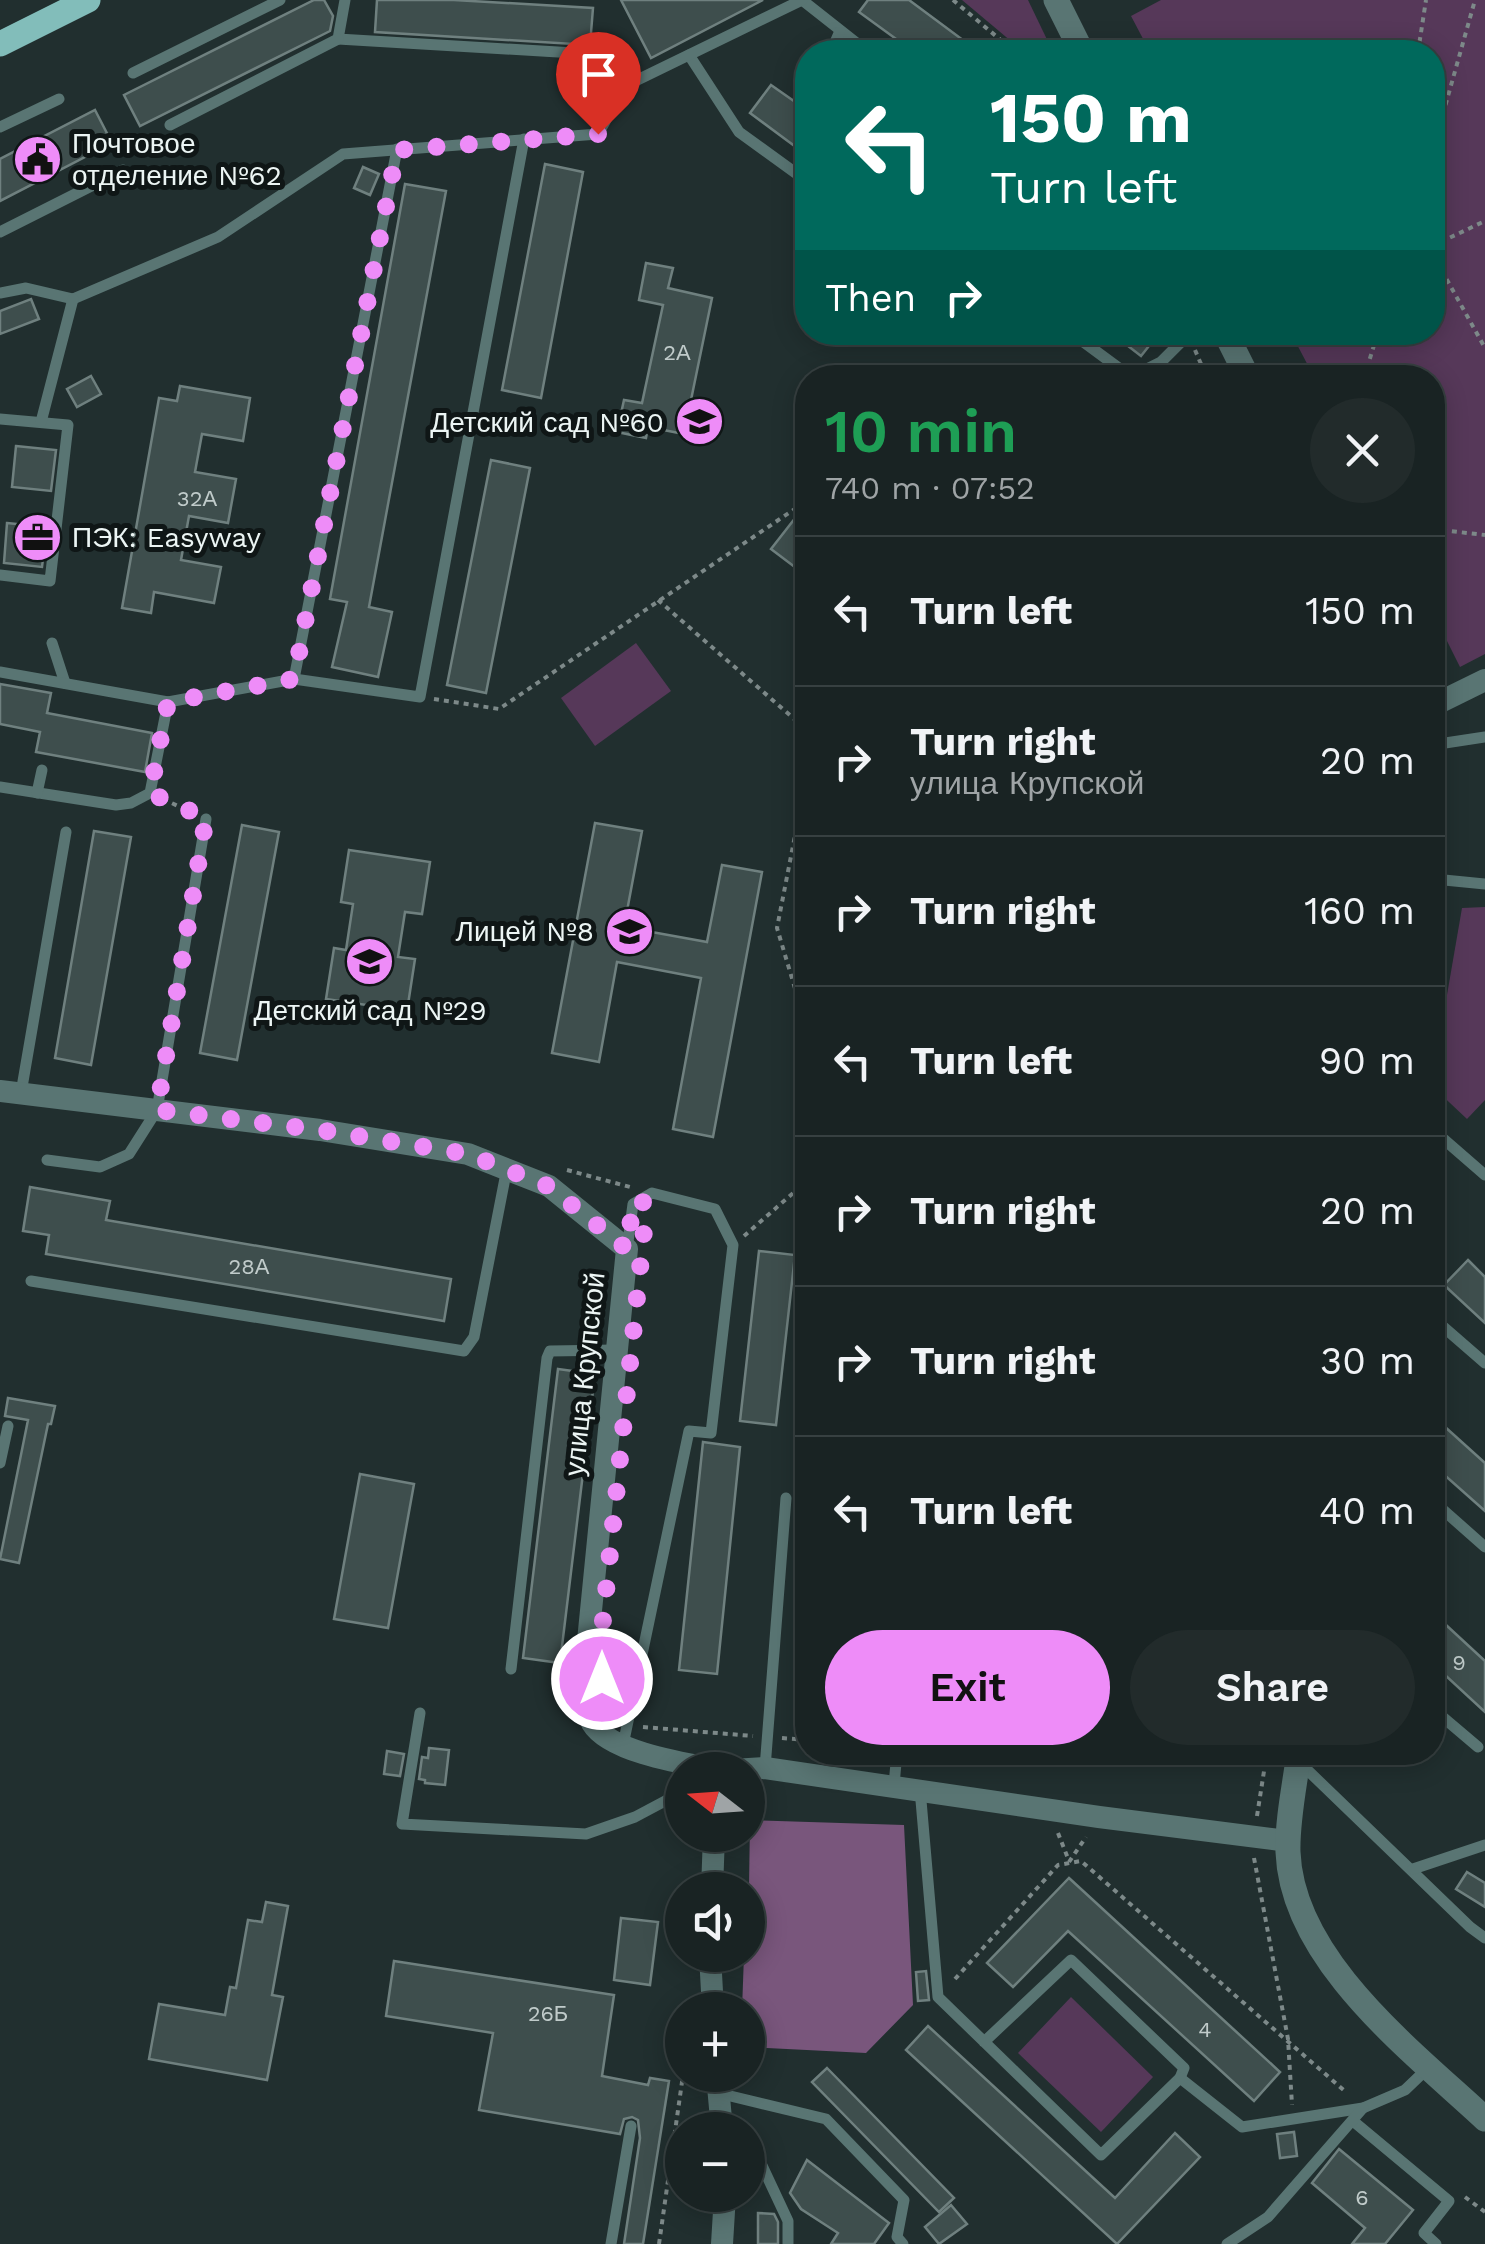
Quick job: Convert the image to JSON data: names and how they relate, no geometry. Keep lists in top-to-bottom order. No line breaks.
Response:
{"streets":{"street":["улица Крупской"]},"places":{"public building":["Почтовое отделение №62"],"school or university":["Детский сад №60","Лицей №8","Детский сад №29"],"office":["ПЭК: Easyway"]},"house_numbers":["2А","32А","28А","9","26Б","4","6"],"north":"left","page":{"turn":["150 m","Turn left"],"then":"Then","heading":["10 min","740 m · 07:52"],"list":[{"name":"Turn left","value":"150 m"},{"name":"Turn right","note":"улица Крупской","value":"20 m"},{"name":"Turn right","value":"160 m"},{"name":"Turn left","value":"90 m"},{"name":"Turn right","value":"20 m"},{"name":"Turn right","value":"30 m"},{"name":"Turn left","value":"40 m"}],"buttons":["Exit","Share"],"map_buttons":["+","−"]}}
